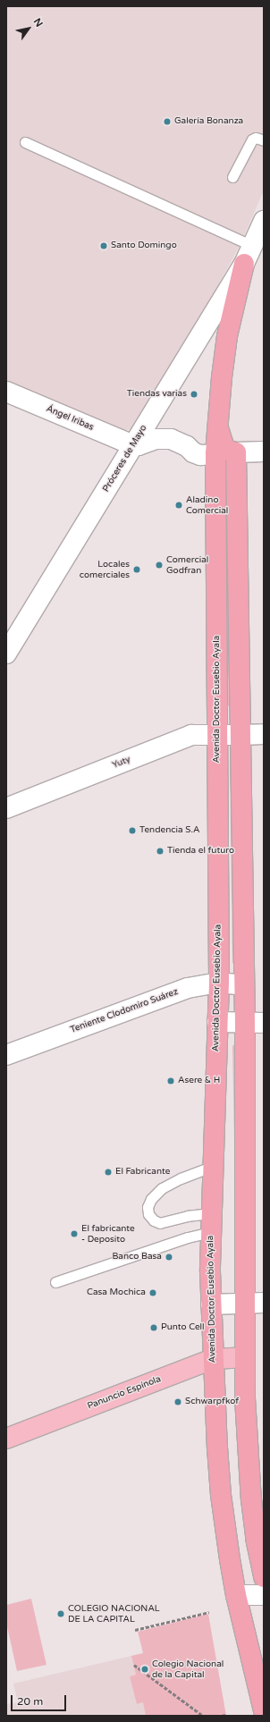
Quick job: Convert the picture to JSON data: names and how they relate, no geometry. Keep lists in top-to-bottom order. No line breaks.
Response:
{"streets":{"highway":["Avenida Doctor Eusebio Ayala"],"main road":["Ángel Iribas","Próceres de Mayo","Yuty","Teniente Clodomiro Suárez","Panuncio Espínola"]},"crossings":[["Ángel Iribas","Próceres de Mayo"],["Próceres de Mayo","Avenida Doctor Eusebio Ayala"],["Avenida Doctor Eusebio Ayala","Yuty"],["Avenida Doctor Eusebio Ayala","Teniente Clodomiro Suárez"],["Avenida Doctor Eusebio Ayala","Panuncio Espínola"]],"places":["Galería Bonanza","Santo Domingo","Tiendas varias","Aladino Comercial","Comercial Godfran","Locales comerciales","Tendencia S.A","Tienda el futuro","Asere & H","El Fabricante","El fabricante - Deposito","Banco Basa","Casa Mochica","Punto Cell","Schwarpfkof","COLEGIO NACIONAL DE LA CAPITAL","Colegio Nacional de la Capital"],"scale_bar":"20 m","north":"top right"}
